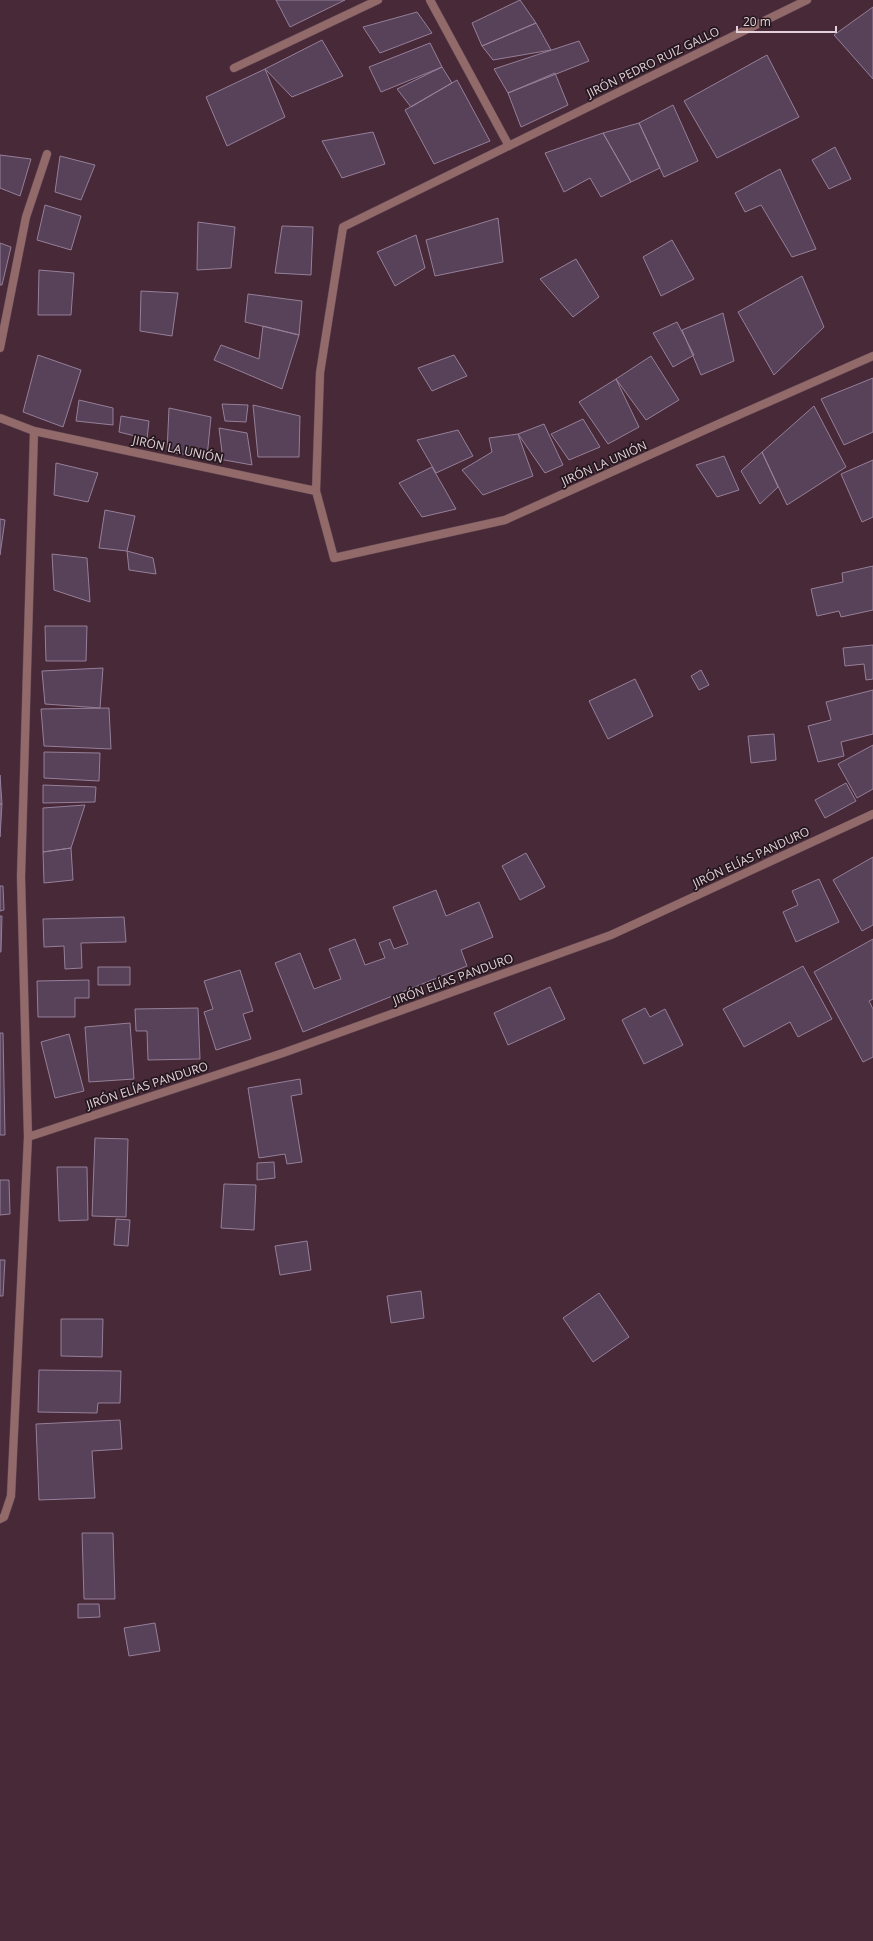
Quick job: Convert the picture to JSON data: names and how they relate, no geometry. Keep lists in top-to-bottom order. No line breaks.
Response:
{"streets":{"street":["JIRÓN PEDRO RUIZ GALLO","JIRÓN LA UNIÓN","JIRÓN ELÍAS PANDURO"]},"crossings":[["JIRÓN PEDRO RUIZ GALLO","JIRÓN LA UNIÓN"]],"scale_bar":"20 m"}
